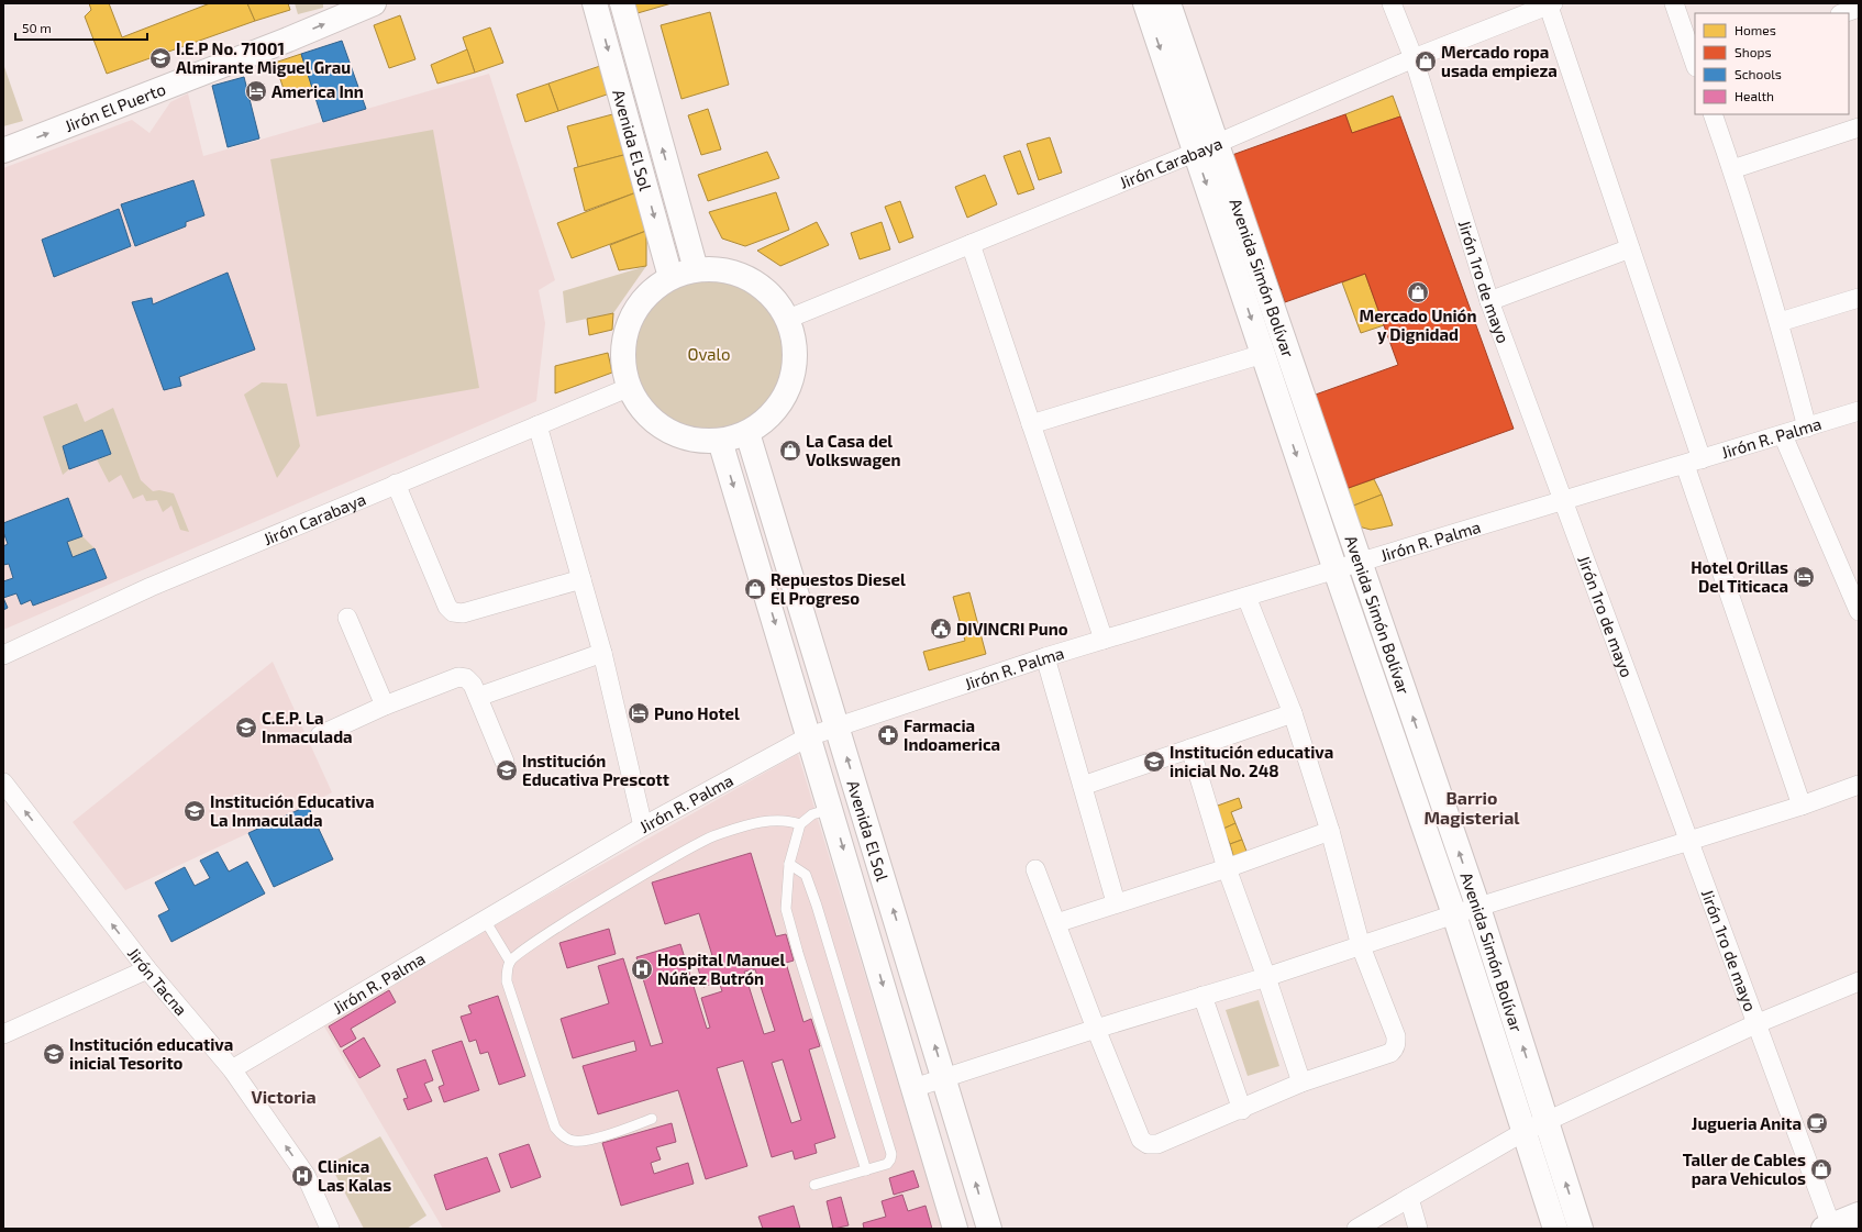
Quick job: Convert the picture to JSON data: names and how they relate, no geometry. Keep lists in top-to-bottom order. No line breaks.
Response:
{"streets":{"street":["Jirón El Puerto","Avenida El Sol","Jirón Carabaya","Avenida Simón Bolívar","Jirón 1ro de mayo","Jirón R. Palma","Jirón Tacna"]},"crossings":[["Avenida El Sol","Jirón R. Palma"],["Jirón Carabaya","Avenida Simón Bolívar"],["Jirón Carabaya","Jirón 1ro de mayo"],["Avenida Simón Bolívar","Jirón R. Palma"],["Jirón 1ro de mayo","Jirón R. Palma"],["Jirón R. Palma","Jirón Tacna"]],"one_way":["Jirón El Puerto","Jirón Tacna"],"districts":["Barrio Magisterial","Victoria"],"parks":["Ovalo"],"places":{"school or university":["I.E.P No. 71001 Almirante Miguel Grau","C.E.P. La Inmaculada","Institución educativa inicial No. 248","Institución Educativa Prescott","Institución Educativa La Inmaculada","Institución educativa inicial Tesorito"],"shop":["Mercado ropa usada empieza","Mercado Unión y Dignidad","La Casa del Volkswagen","Repuestos Diesel El Progreso","Taller de Cables para Vehiculos"],"hotel":["America Inn","Hotel Orillas Del Titicaca","Puno Hotel"],"public building":["DIVINCRI Puno"],"pharmacy":["Farmacia Indoamerica"],"hospital":["Hospital Manuel Núñez Butrón","Clinica Las Kalas"],"cafe":["Jugueria Anita"]},"legend":["Homes","Shops","Schools","Health"],"scale_bar":"50 m"}
